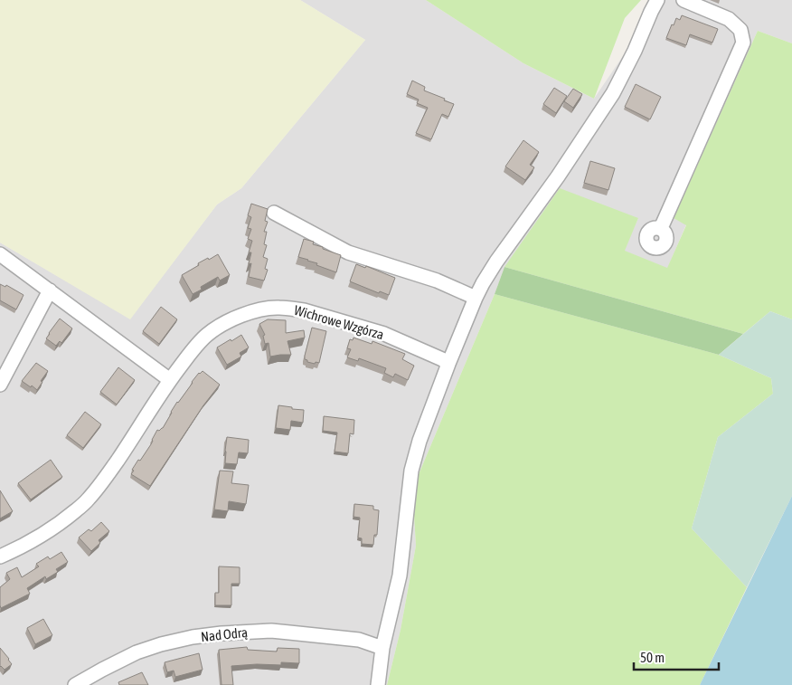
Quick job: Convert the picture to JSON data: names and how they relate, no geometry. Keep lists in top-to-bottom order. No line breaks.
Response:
{"streets":{"street":["Wichrowe Wzgórza","Nad Odrą"]},"scale_bar":"50 m"}
